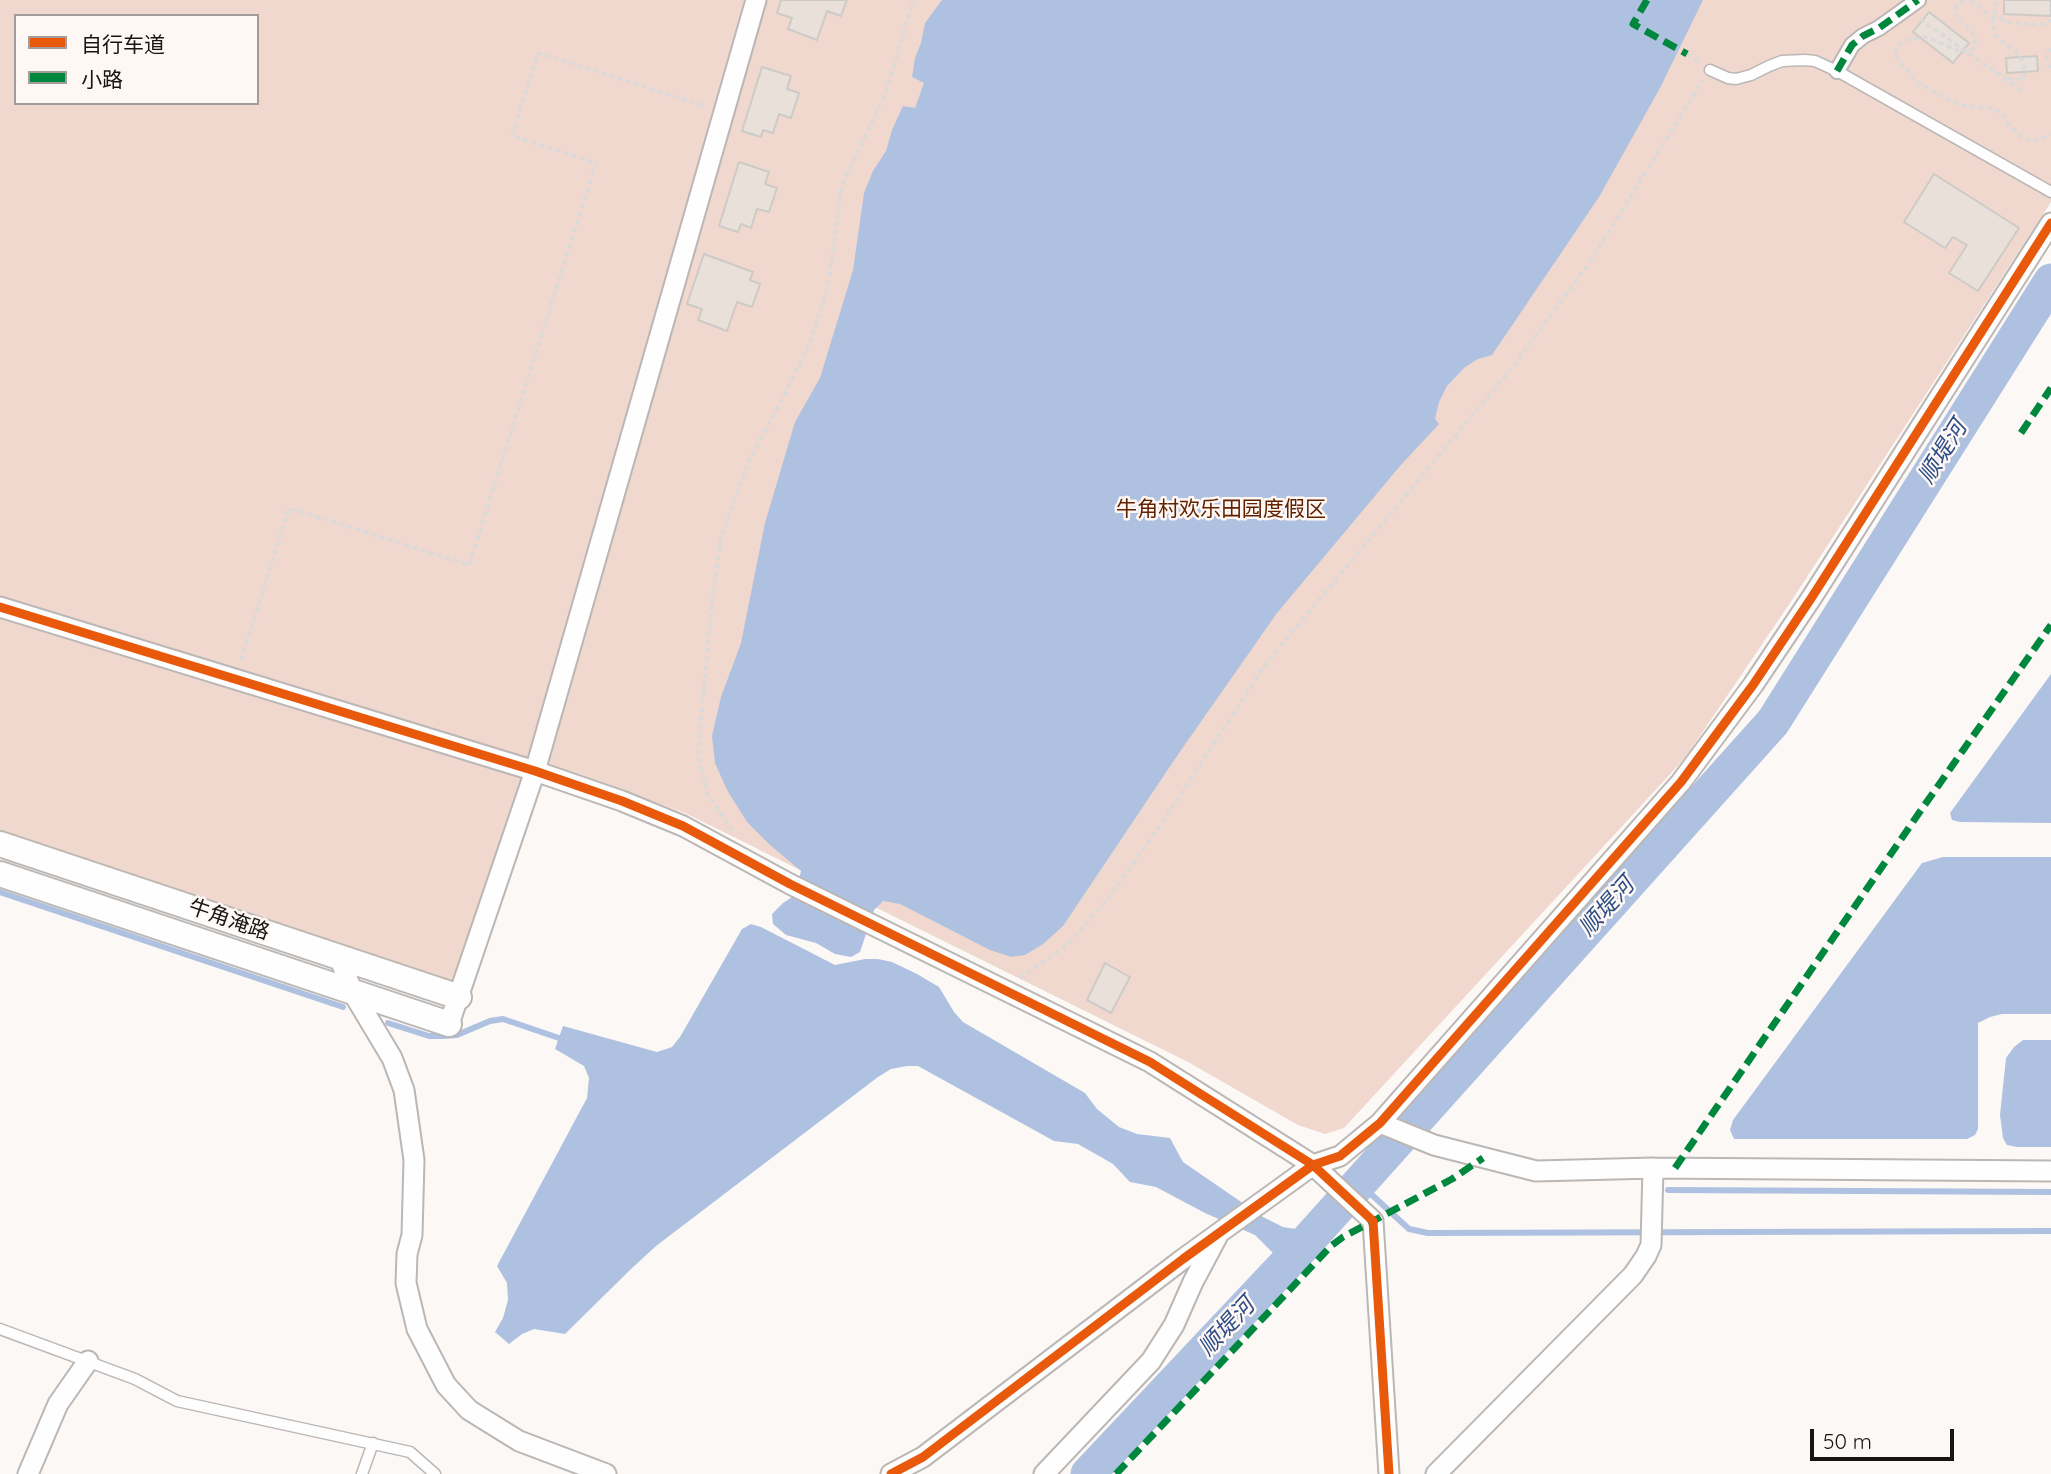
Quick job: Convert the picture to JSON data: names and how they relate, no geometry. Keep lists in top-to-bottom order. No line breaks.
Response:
{"streets":{"street":["牛角淹路"]},"water":["顺堤河"],"parks":["牛角村欢乐田园度假区"],"legend":["自行车道","小路"],"scale_bar":"50 m"}
